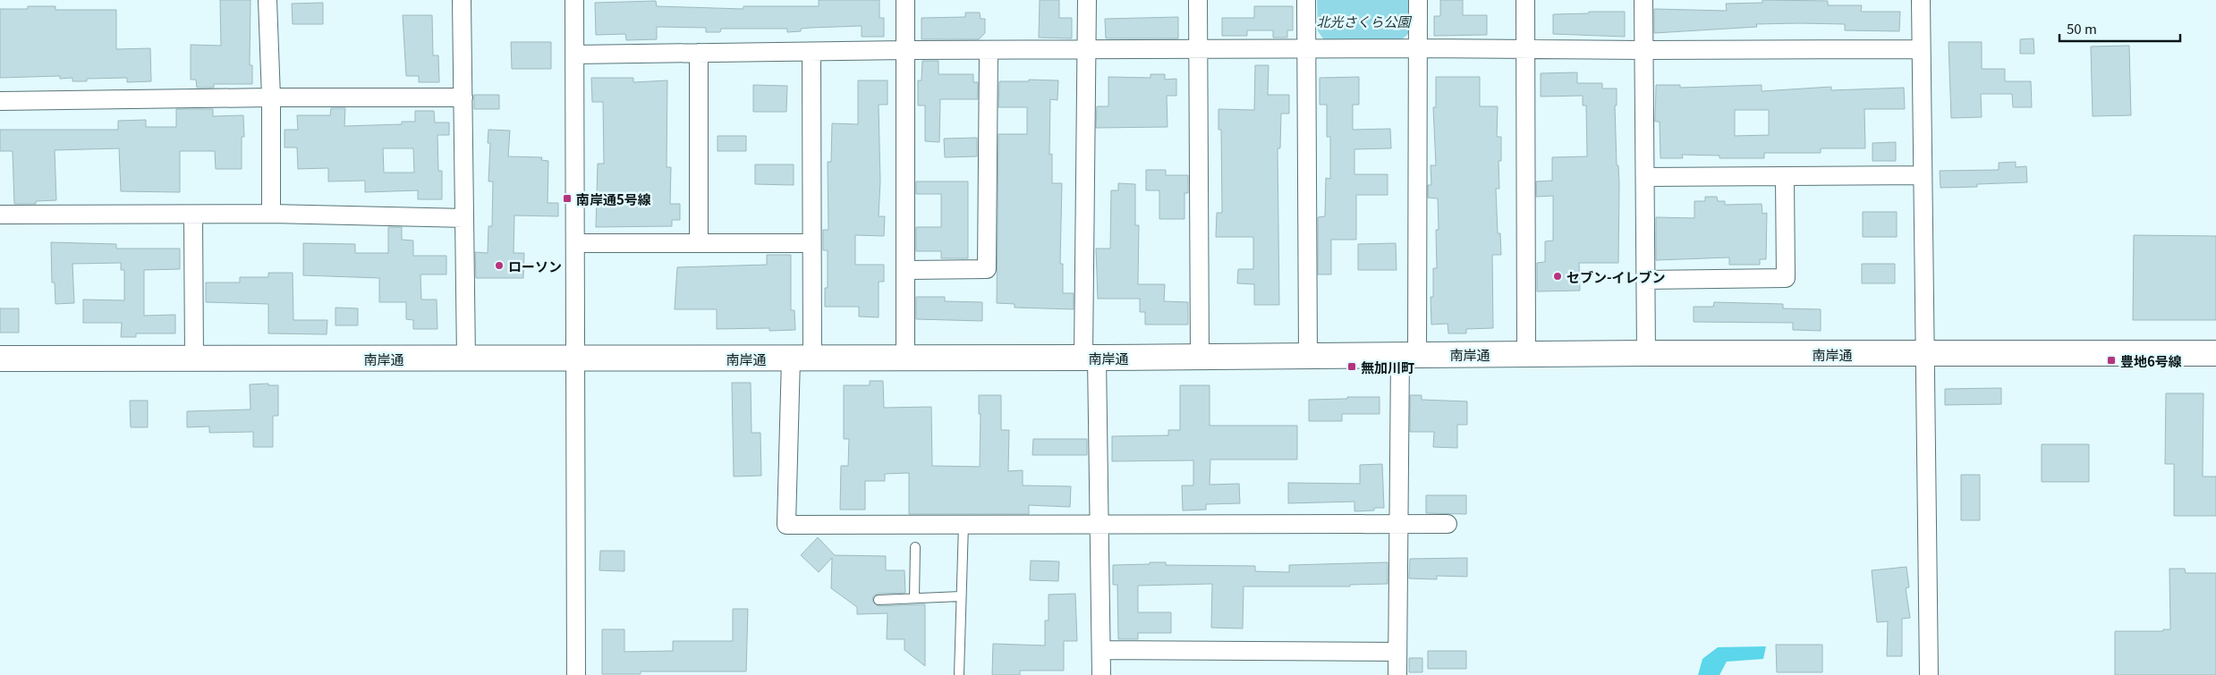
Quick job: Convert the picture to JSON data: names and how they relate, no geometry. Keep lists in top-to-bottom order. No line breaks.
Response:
{"streets":{"main road":["南岸通"]},"parks":["北光さくら公園"],"places":{"transit":["南岸通5号線","豊地6号線","無加川町"],"other":["ローソン","セブン-イレブン"]},"scale_bar":"50 m"}
